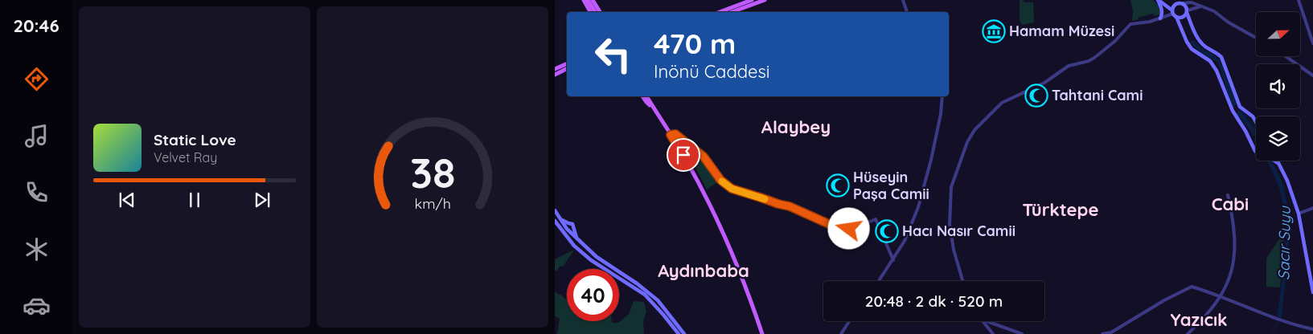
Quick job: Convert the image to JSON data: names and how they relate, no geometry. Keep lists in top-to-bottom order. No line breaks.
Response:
{"districts":["Alaybey","Cabi","Türktepe","Aydınbaba","Yazıcık"],"water":["Sacır Suyu"],"places":{"museum":["Hamam Müzesi"],"mosque":["Tahtani Cami","Hüseyin Paşa Camii","Hacı Nasır Camii"]},"north":"right","page":{"tabs":"20:46","turn":["470 m","Inönü Caddesi"],"song":["Static Love","Velvet Ray"],"limit":"40","trip":"20:48 · 2 dk · 520 m","gauge":["38","km/h"]}}
